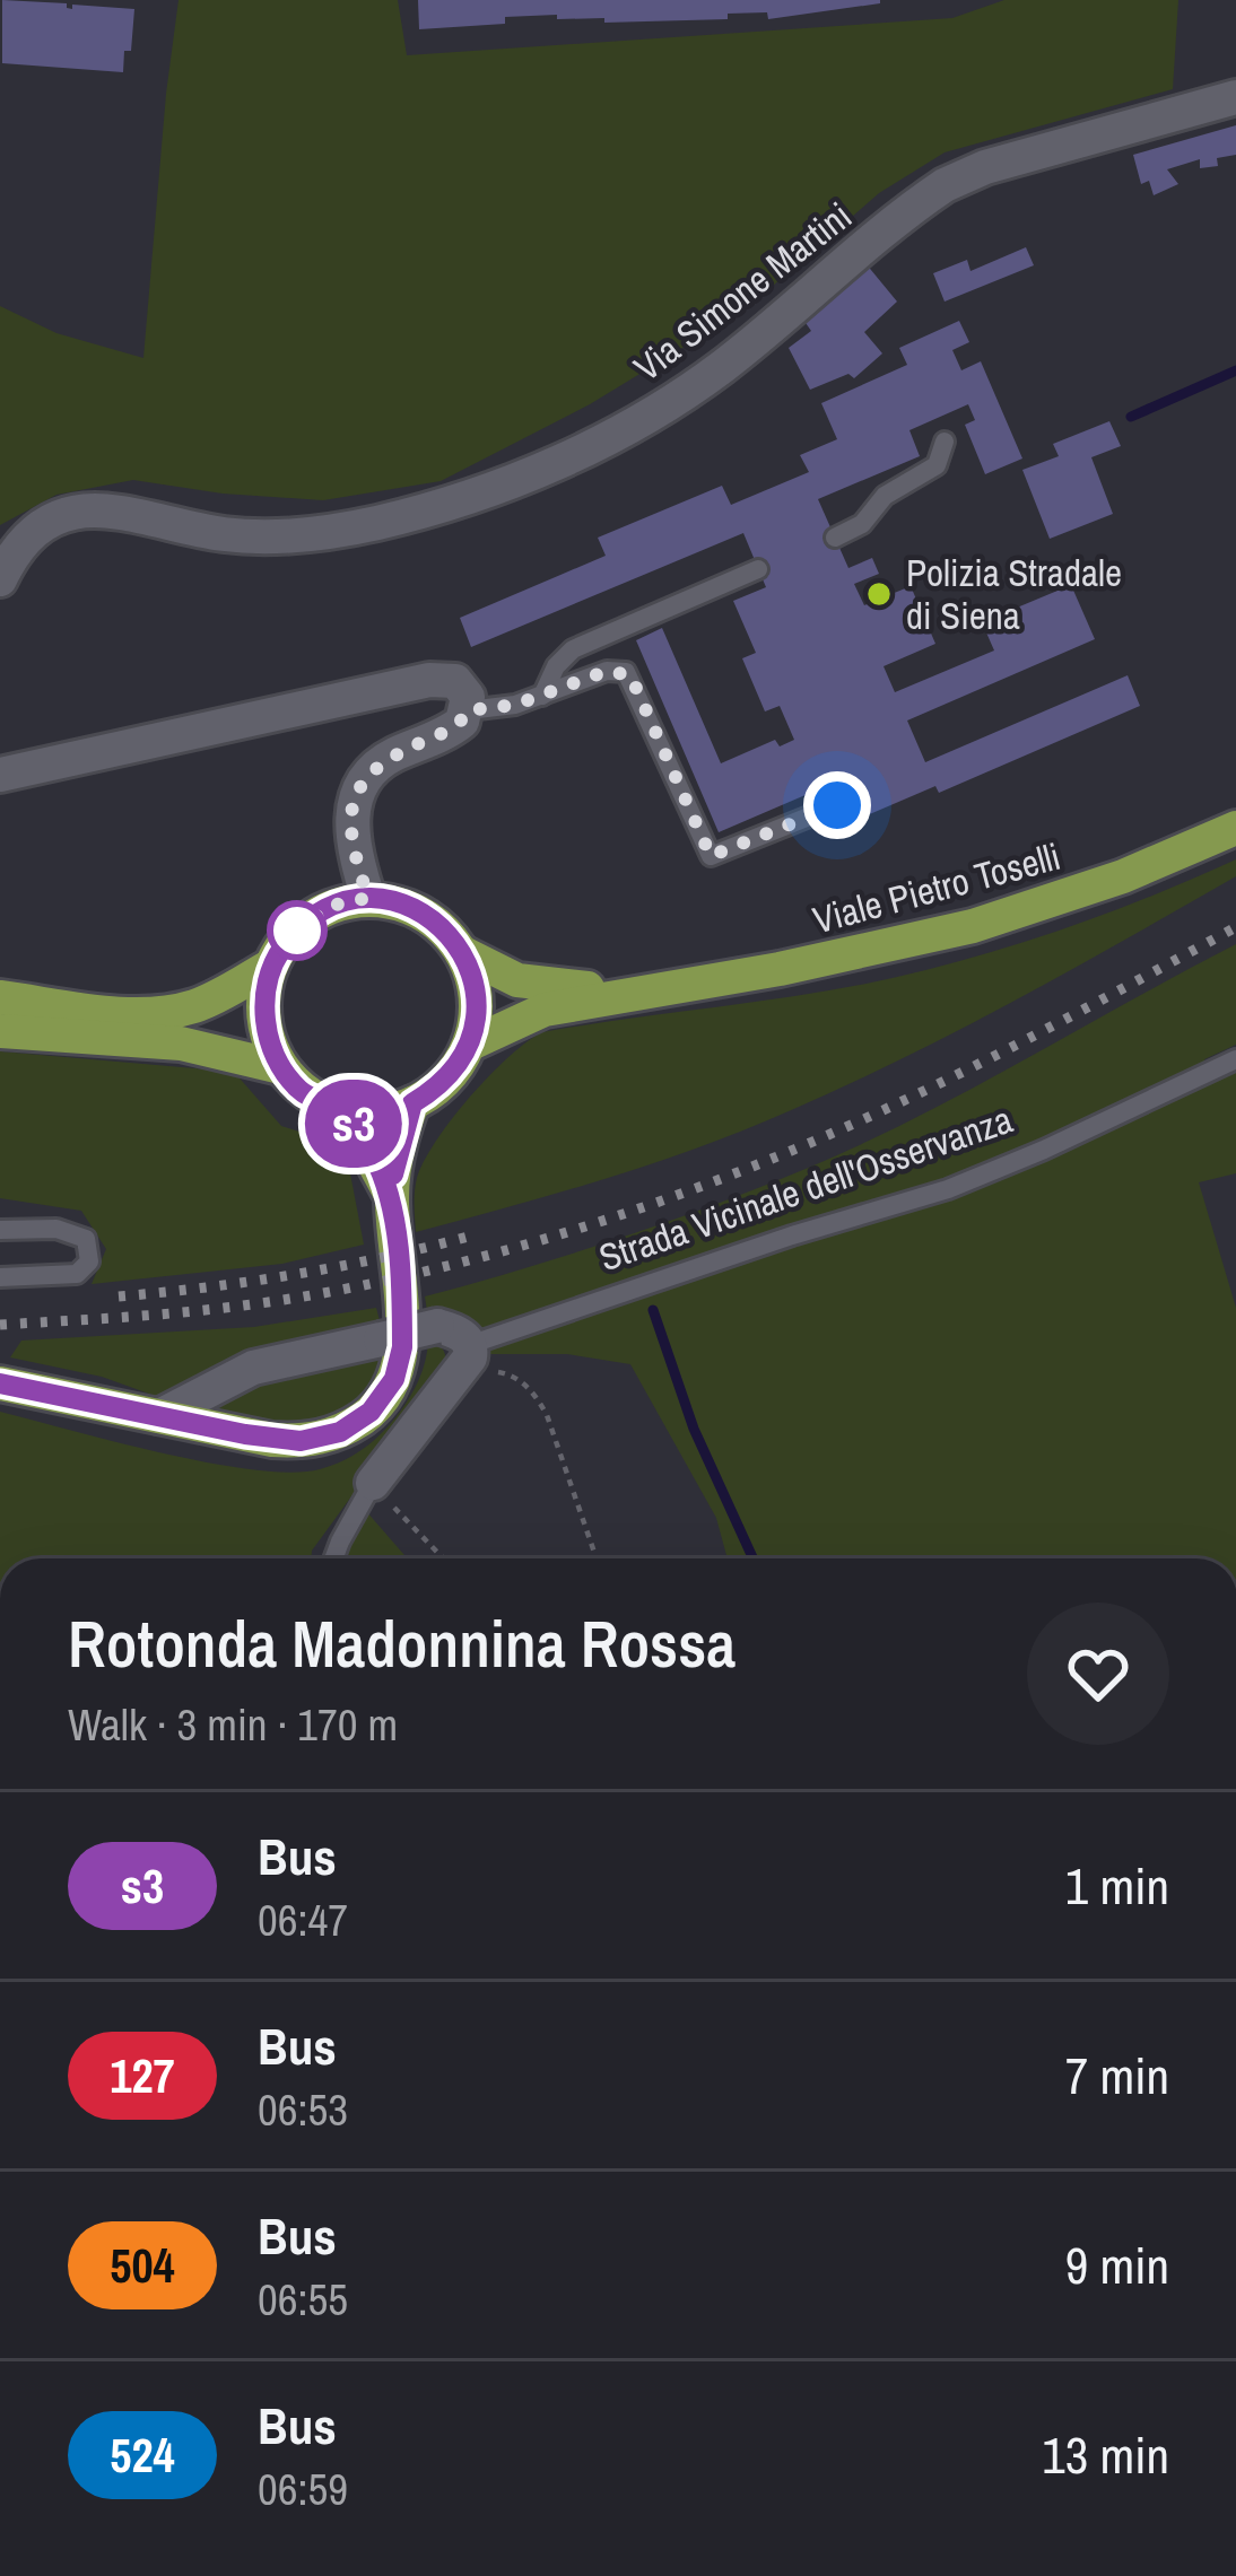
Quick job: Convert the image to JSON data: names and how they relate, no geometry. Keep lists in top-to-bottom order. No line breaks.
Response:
{"streets":{"main road":["Viale Pietro Toselli"],"street":["Via Simone Martini"],"lane":["Strada Vicinale dell'Osservanza"]},"places":["Polizia Stradale di Siena"],"lines":["bus line s3"],"page":{"on_map":"s3","heading":["Rotonda Madonnina Rossa","Walk · 3 min · 170 m"],"list":[{"mark":"s3","name":"Bus","note":"06:47","value":"1 min"},{"mark":"127","name":"Bus","note":"06:53","value":"7 min"},{"mark":"504","name":"Bus","note":"06:55","value":"9 min"},{"mark":"524","name":"Bus","note":"06:59","value":"13 min"}]}}
